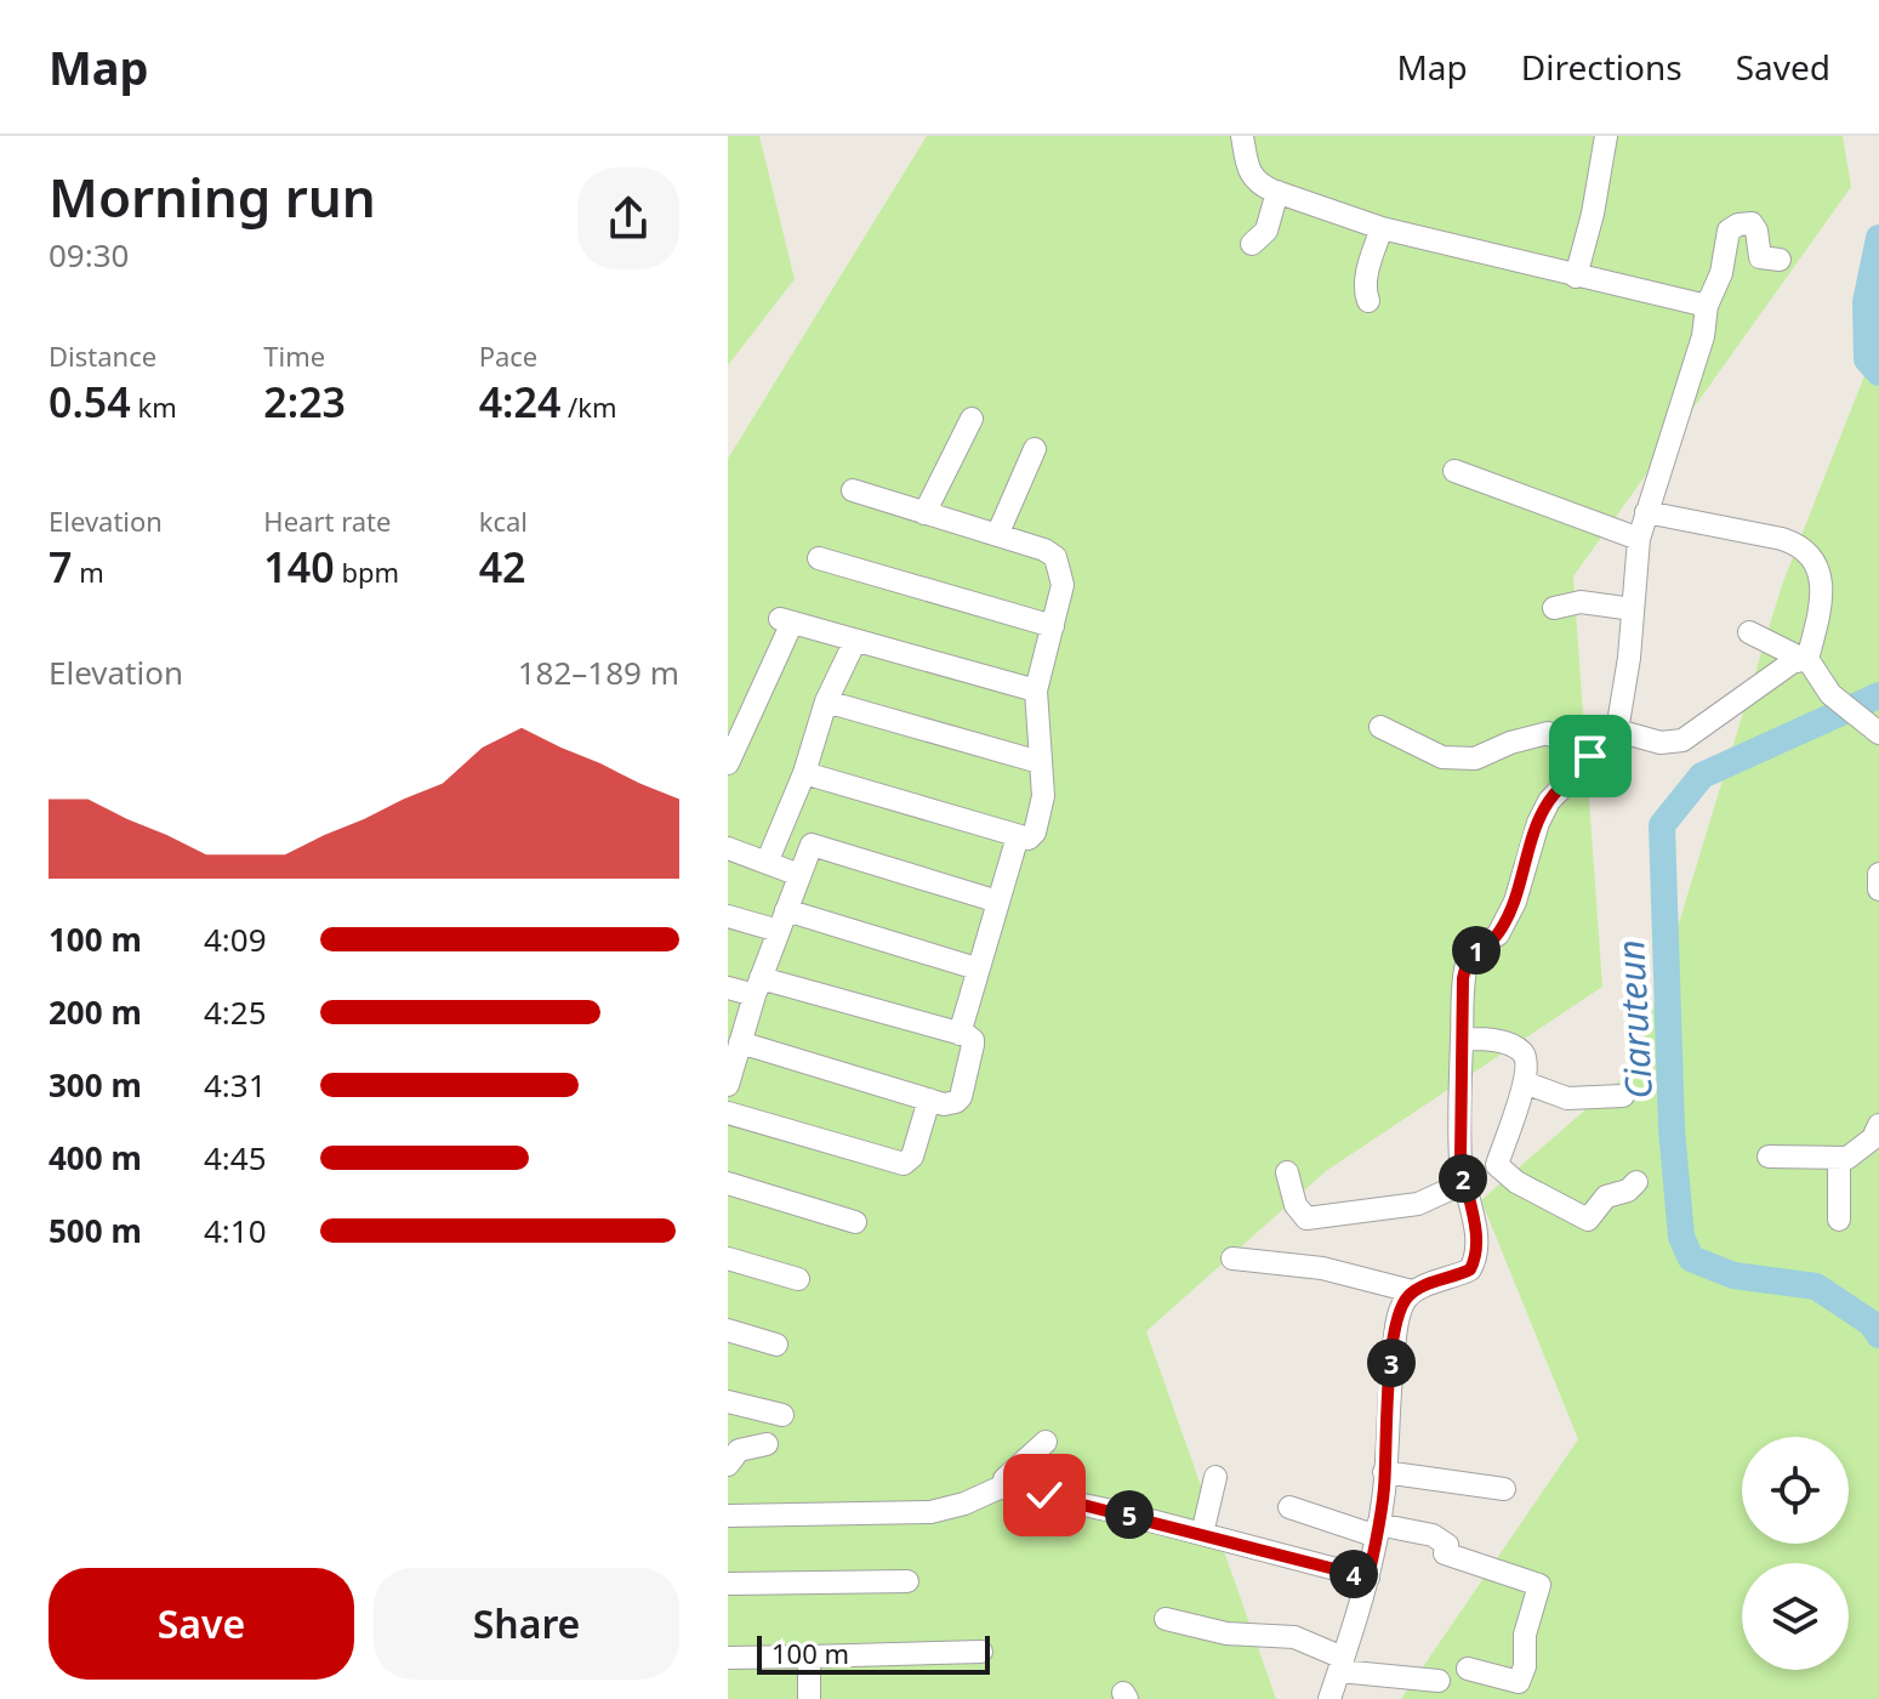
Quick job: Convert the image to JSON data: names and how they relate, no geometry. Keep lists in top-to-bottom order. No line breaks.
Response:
{"water":["Ciaruteun"],"scale_bar":"100 m","page":{"header":"Map","nav":["Map","Directions","Saved"],"heading":["Morning run","09:30"],"stats":[["Distance","0.54 km"],["Time","2:23"],["Pace","4:24 /km"],["Elevation","7 m"],["Heart rate","140 bpm"],["kcal","42"]],"chart":["Elevation","182–189 m"],"list":[{"name":"100 m","note":"4:09"},{"name":"200 m","note":"4:25"},{"name":"300 m","note":"4:31"},{"name":"400 m","note":"4:45"},{"name":"500 m","note":"4:10"}],"pins":["1","2","3","5","4"],"buttons":["Save","Share"],"scale":"100 m"}}
